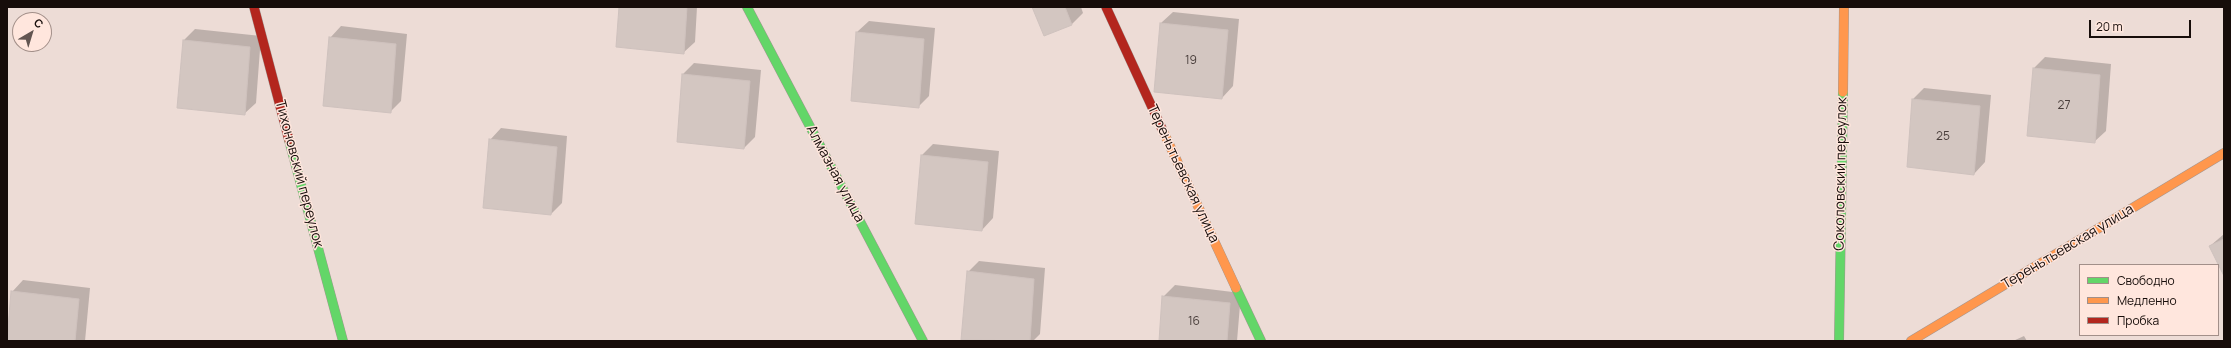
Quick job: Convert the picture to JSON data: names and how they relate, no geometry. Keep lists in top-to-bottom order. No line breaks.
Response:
{"streets":{"street":["Тихоновский переулок","Алмазная улица","Тереньтьевская улица","Соколовский переулок"]},"house_numbers":["19","27","25","16"],"legend":["Свободно","Медленно","Пробка"],"scale_bar":"20 m","north":"top right"}
